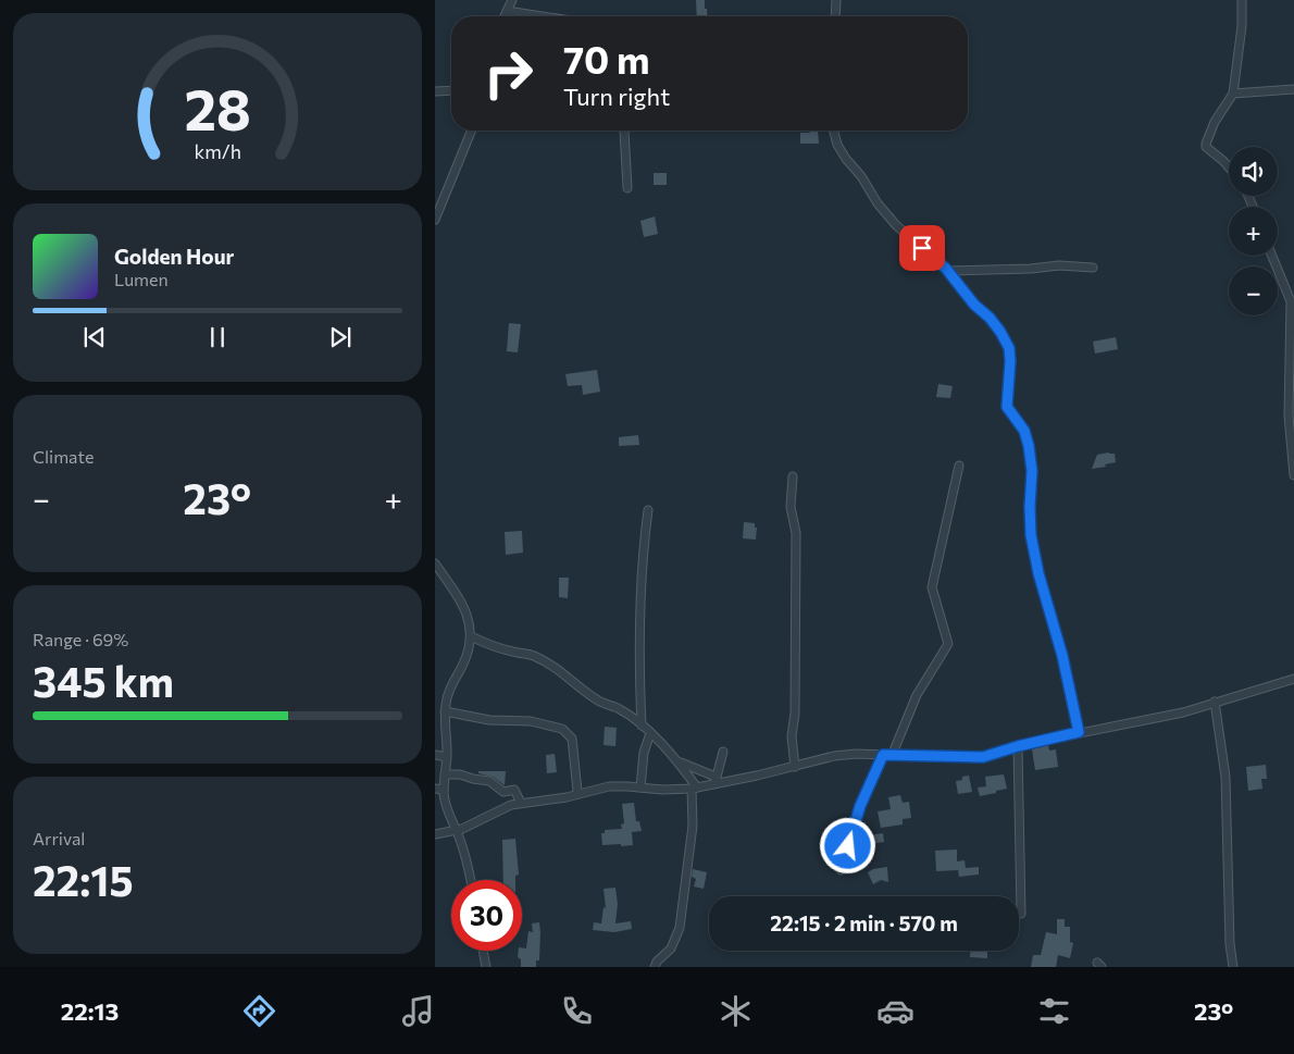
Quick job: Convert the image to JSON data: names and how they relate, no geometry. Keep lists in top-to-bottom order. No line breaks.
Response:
{"page":{"turn":["70 m","Turn right"],"map_buttons":["+","−"],"song":["Golden Hour","Lumen"],"tile":["Climate",["Range · 69%","345 km"],["Arrival","22:15"]],"heat":["−","23°","+"],"limit":"30","trip":"22:15 · 2 min · 570 m","tabs":["22:13","23°"],"gauge":["28","km/h"]}}
